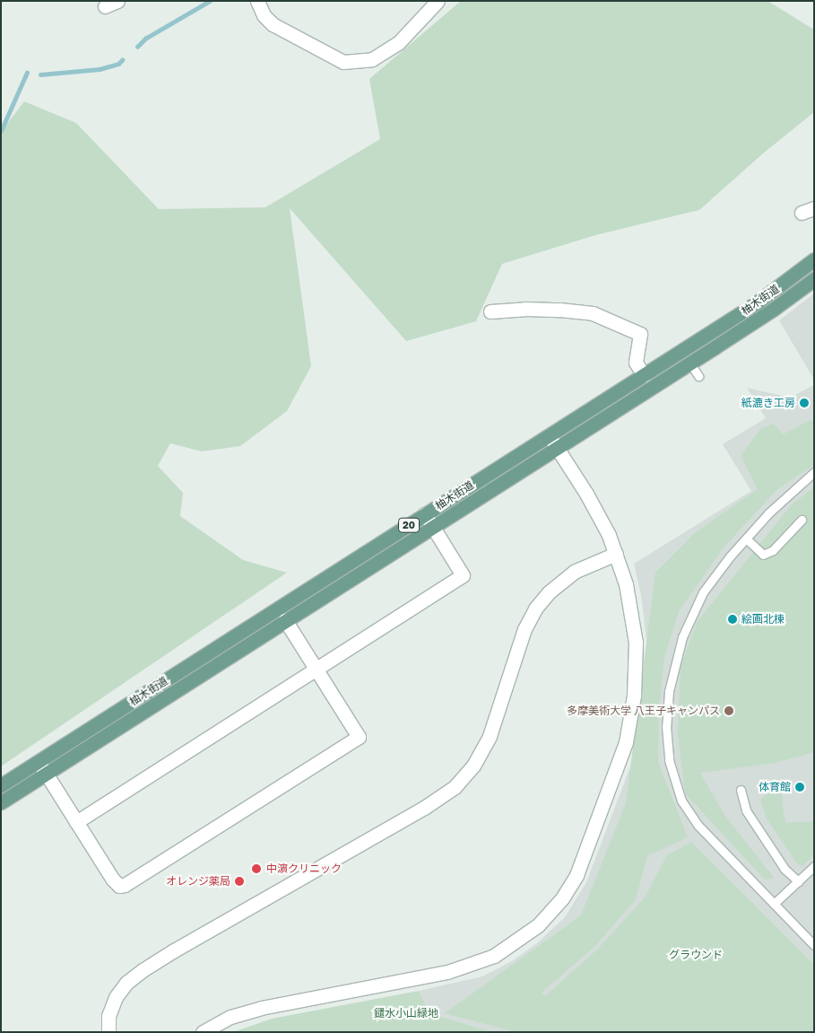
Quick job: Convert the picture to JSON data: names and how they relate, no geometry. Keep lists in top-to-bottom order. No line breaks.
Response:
{"streets":{"main road":["柚木街道","20"]},"parks":["グラウンド","鑓水小山緑地"],"places":["紙漉き工房","絵画北棟","多摩美術大学 八王子キャンパス","体育館","中濵クリニック","オレンジ薬局"]}
